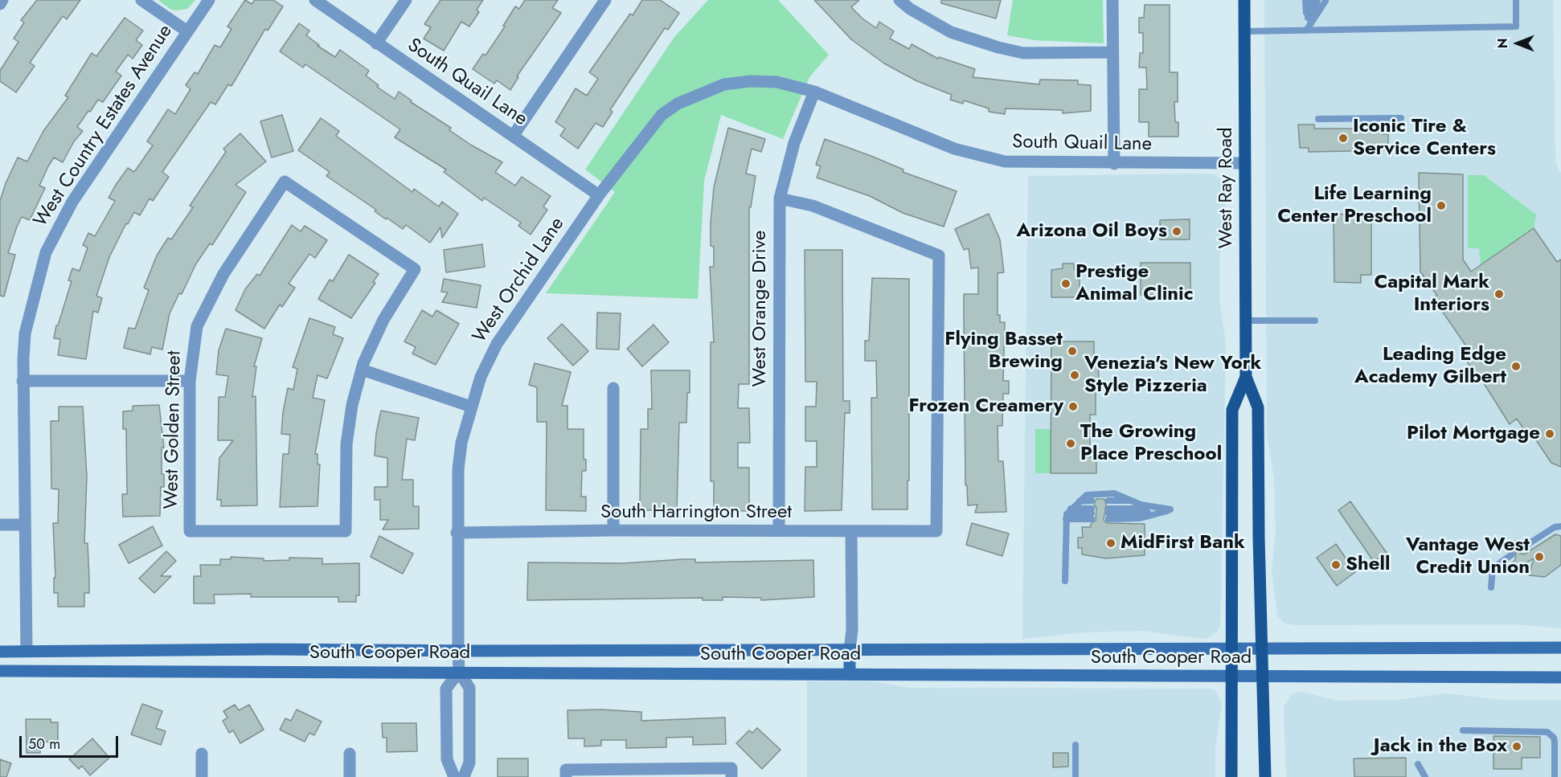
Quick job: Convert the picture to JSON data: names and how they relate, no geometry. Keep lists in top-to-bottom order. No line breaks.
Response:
{"streets":{"main road":["West Ray Road","South Cooper Road"],"street":["South Quail Lane","West Country Estates Avenue","West Orchid Lane","West Orange Drive","West Golden Street","South Harrington Street"]},"crossings":[["South Quail Lane","West Ray Road"],["South Quail Lane","West Orchid Lane"],["South Quail Lane","West Orange Drive"],["West Country Estates Avenue","South Cooper Road"],["West Ray Road","South Cooper Road"],["West Orchid Lane","West Orange Drive"],["West Orchid Lane","South Harrington Street"],["West Orchid Lane","South Cooper Road"],["West Orange Drive","South Harrington Street"]],"places":["Iconic Tire & Service Centers","Life Learning Center Preschool","Arizona Oil Boys","Prestige Animal Clinic","Capital Mark Interiors","Flying Basset Brewing","Leading Edge Academy Gilbert","Venezia's New York Style Pizzeria","Frozen Creamery","Pilot Mortgage","The Growing Place Preschool","MidFirst Bank","Vantage West Credit Union","Shell","Jack in the Box"],"scale_bar":"50 m","north":"left"}
